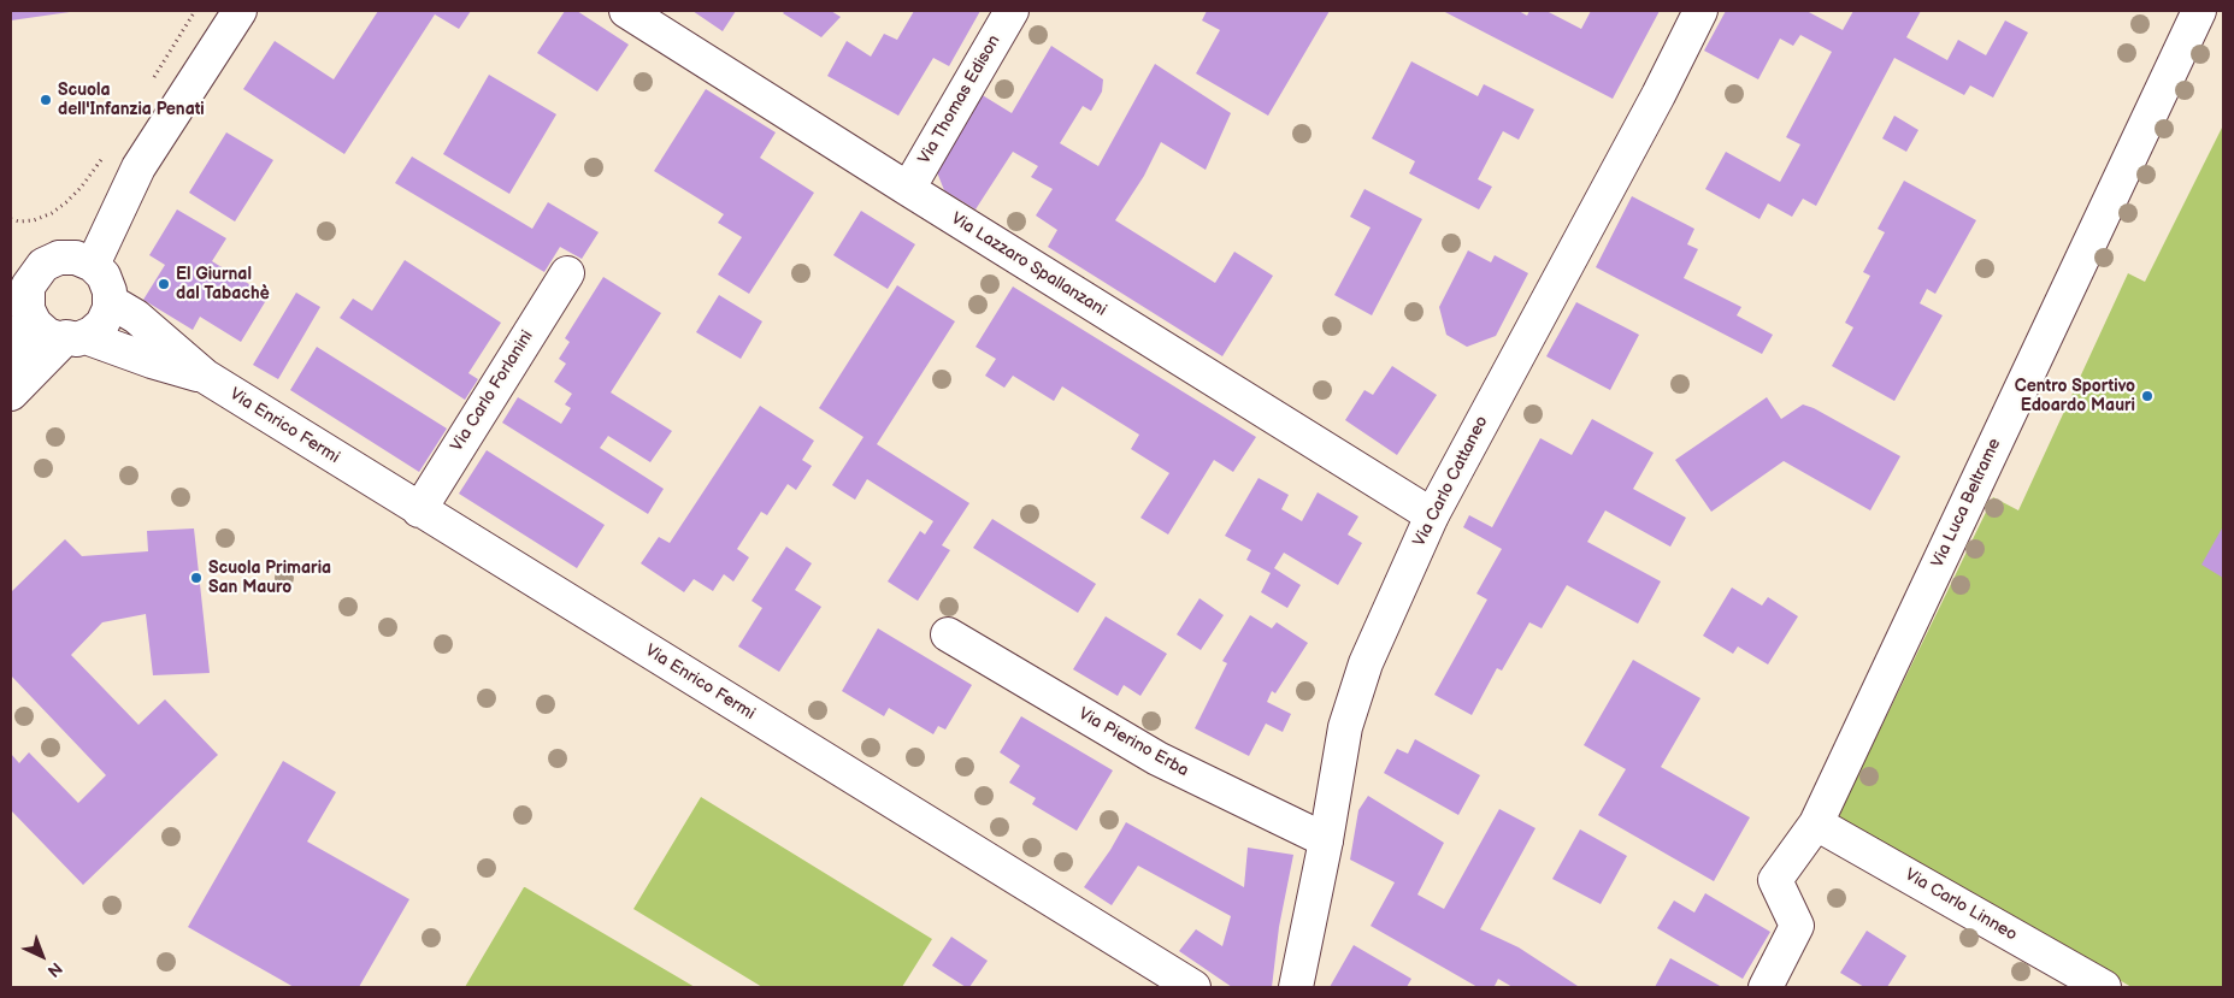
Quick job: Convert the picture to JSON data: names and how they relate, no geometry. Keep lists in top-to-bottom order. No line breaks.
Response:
{"streets":{"street":["Via Thomas Edison","Via Lazzaro Spallanzani","Via Carlo Forlanini","Via Enrico Fermi","Via Carlo Cattaneo","Via Luca Beltrame","Via Pierino Erba","Via Carlo Linneo"]},"crossings":[["Via Thomas Edison","Via Lazzaro Spallanzani"],["Via Lazzaro Spallanzani","Via Carlo Cattaneo"],["Via Carlo Forlanini","Via Enrico Fermi"],["Via Carlo Cattaneo","Via Pierino Erba"],["Via Luca Beltrame","Via Carlo Linneo"]],"places":["Scuola dell'Infanzia Penati","El Giurnal dal Tabachè","Centro Sportivo Edoardo Mauri","Scuola Primaria San Mauro"],"north":"bottom right"}
